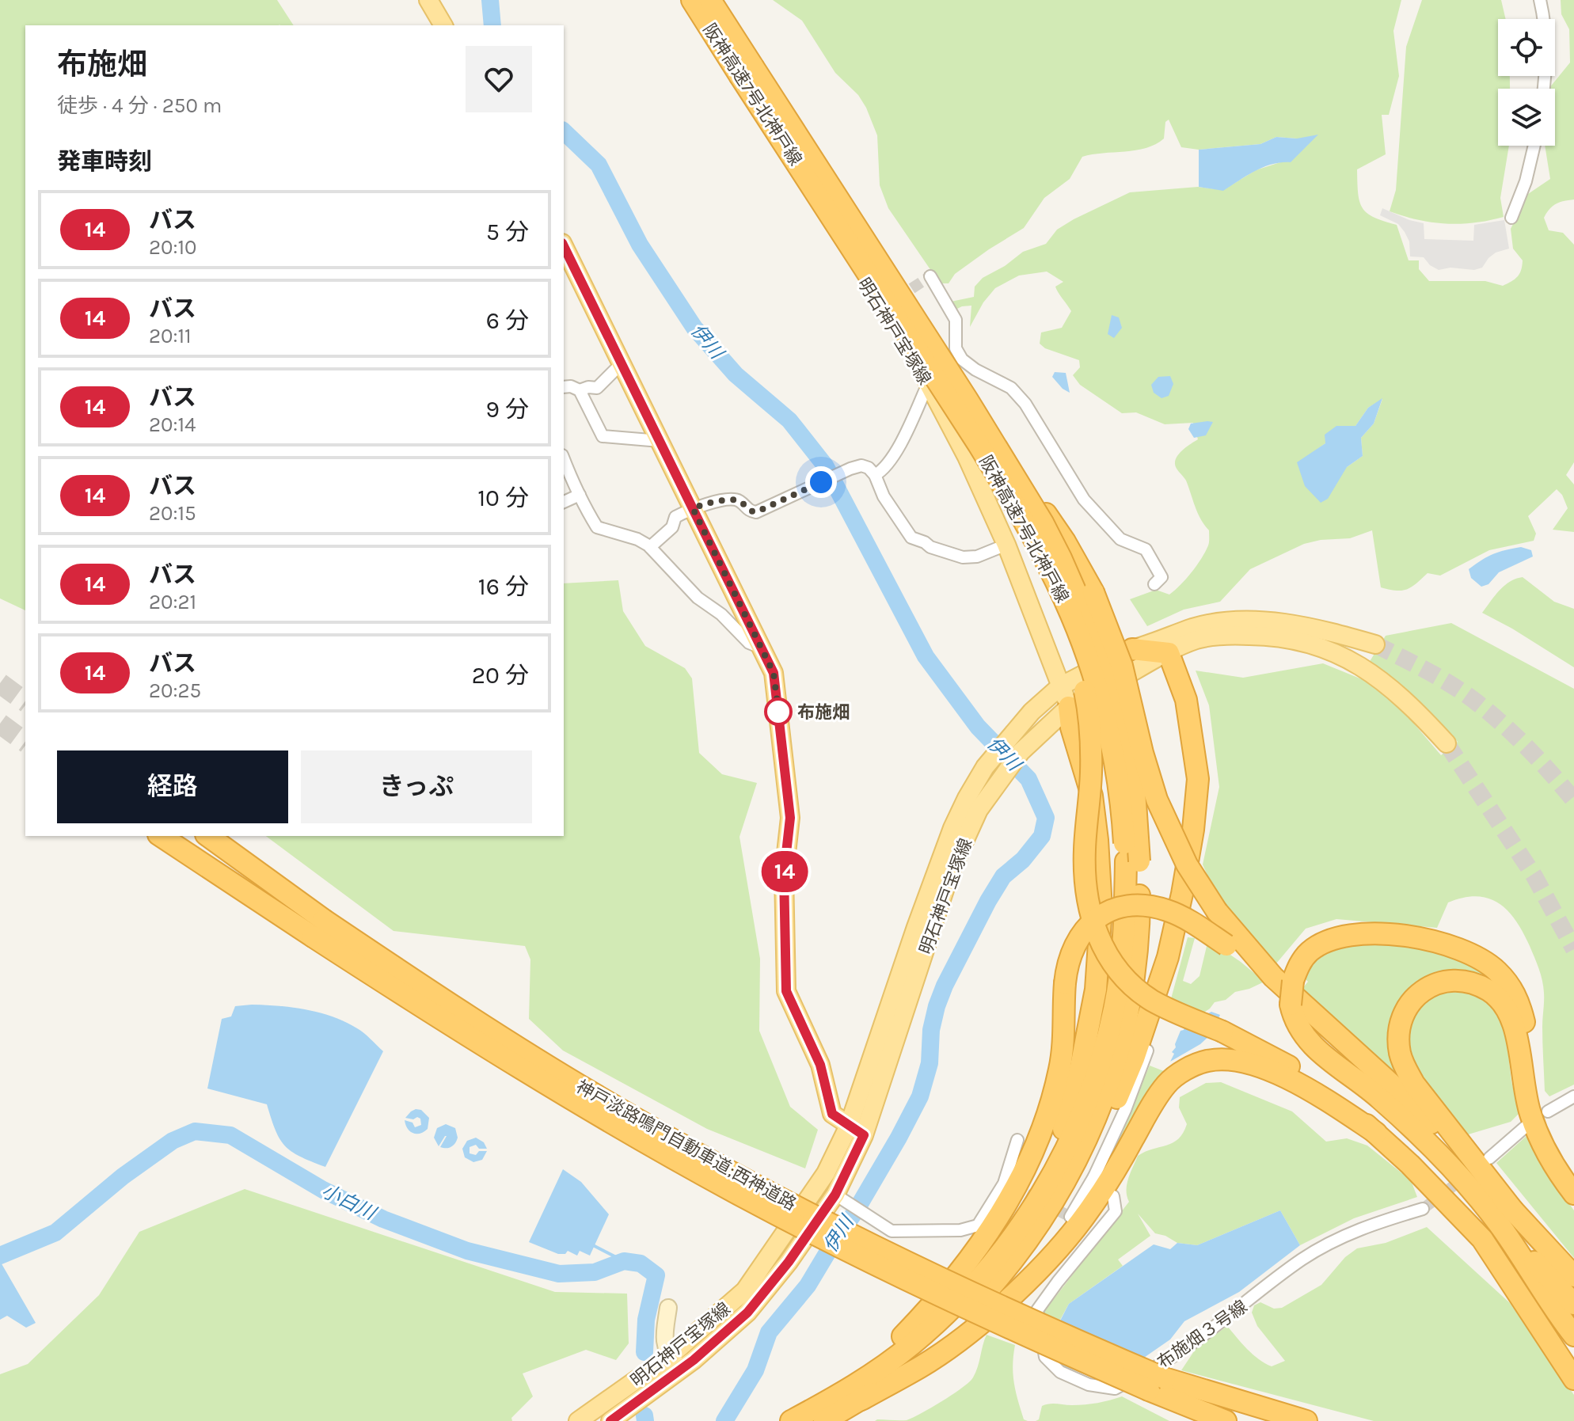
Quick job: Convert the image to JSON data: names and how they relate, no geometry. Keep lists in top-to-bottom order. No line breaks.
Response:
{"streets":{"highway":["阪神高速7号北神戸線","神戸淡路鳴門自動車道;西神道路"],"main road":["明石神戸宝塚線"],"street":["布施畑３号線"]},"water":["伊川","小白川"],"places":["布施畑"],"lines":["bus line 14"],"page":{"on_map":"14","heading":[["布施畑","徒歩 · 4 分 · 250 m"],"発車時刻"],"list":[{"mark":"14","name":"バス","note":"20:10","value":"5 分"},{"mark":"14","name":"バス","note":"20:11","value":"6 分"},{"mark":"14","name":"バス","note":"20:14","value":"9 分"},{"mark":"14","name":"バス","note":"20:15","value":"10 分"},{"mark":"14","name":"バス","note":"20:21","value":"16 分"},{"mark":"14","name":"バス","note":"20:25","value":"20 分"}],"buttons":["経路","きっぷ"]}}
